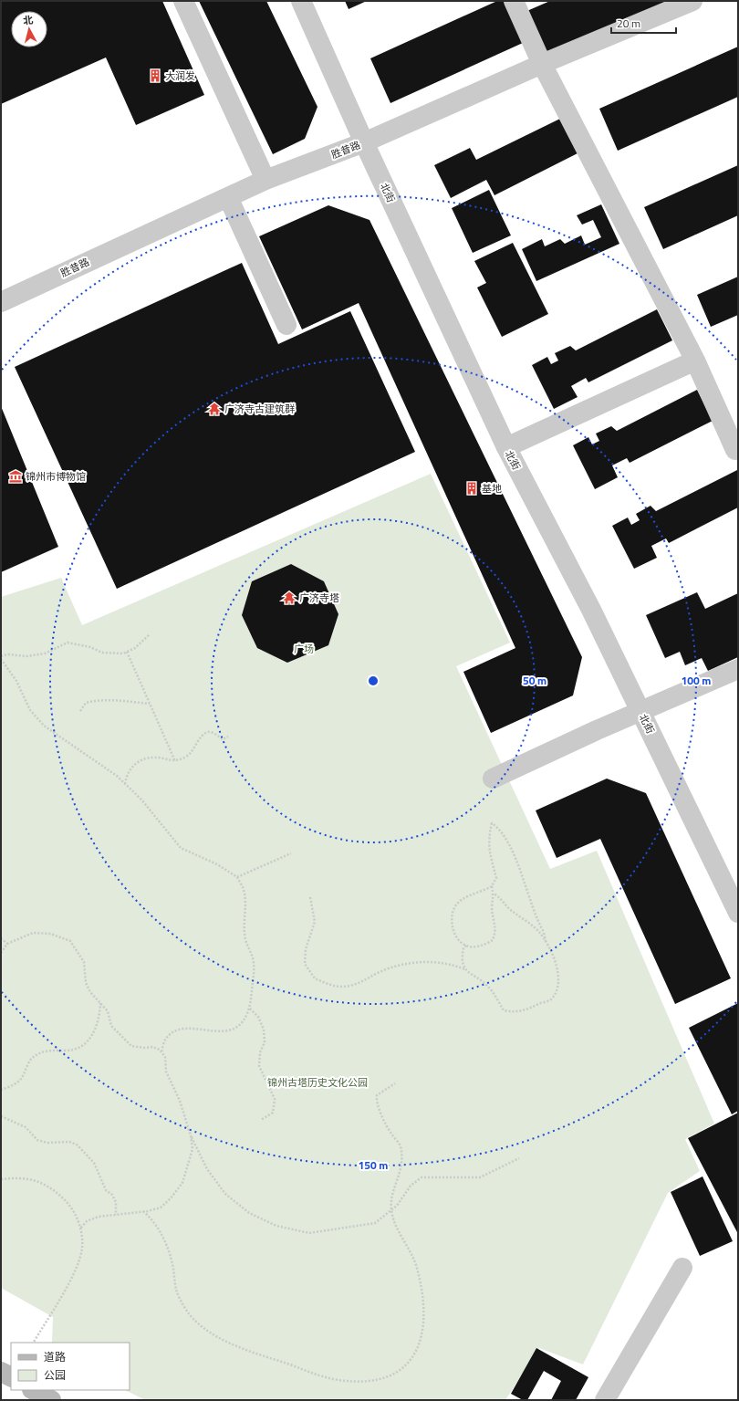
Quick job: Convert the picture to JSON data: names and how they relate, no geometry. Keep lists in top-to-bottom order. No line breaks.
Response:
{"streets":{"street":["胜昔路","北街"]},"crossings":[["胜昔路","北街"]],"parks":["广场","锦州古塔历史文化公园"],"places":{"building":["大润发","基地"],"temple":["广济寺古建筑群","广济寺塔"],"museum":["锦州市博物馆"]},"legend":["道路","公园"],"scale_bar":"20 m","north":"top","rings":["50 m","100 m","150 m"]}
